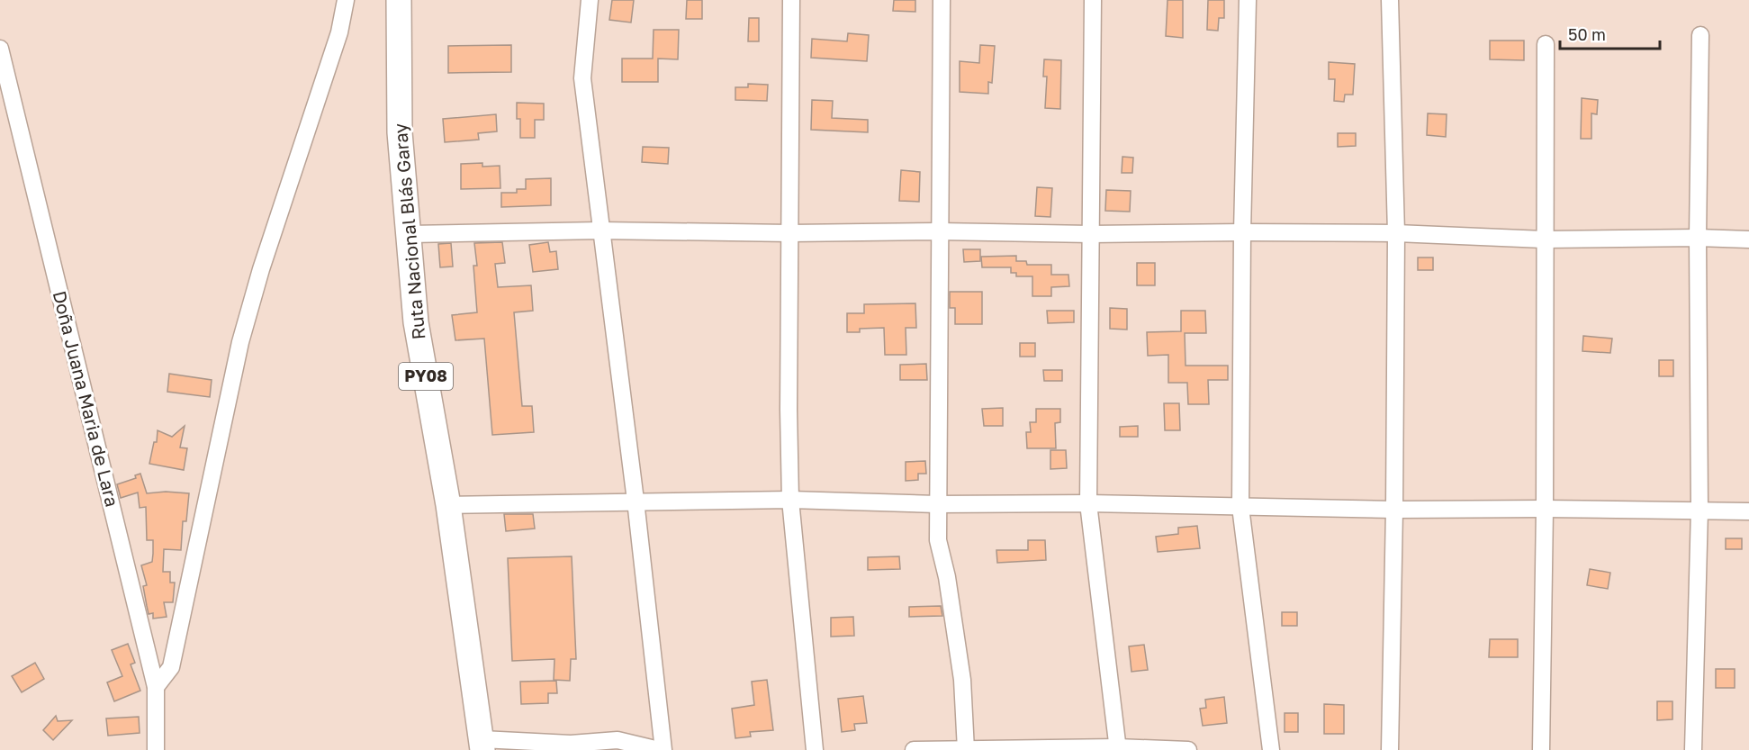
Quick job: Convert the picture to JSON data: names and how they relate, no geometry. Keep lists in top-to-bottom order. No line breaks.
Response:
{"streets":{"highway":["Ruta Nacional Blás Garay","PY08"],"street":["Doña Juana Maria de Lara"]},"scale_bar":"50 m"}
